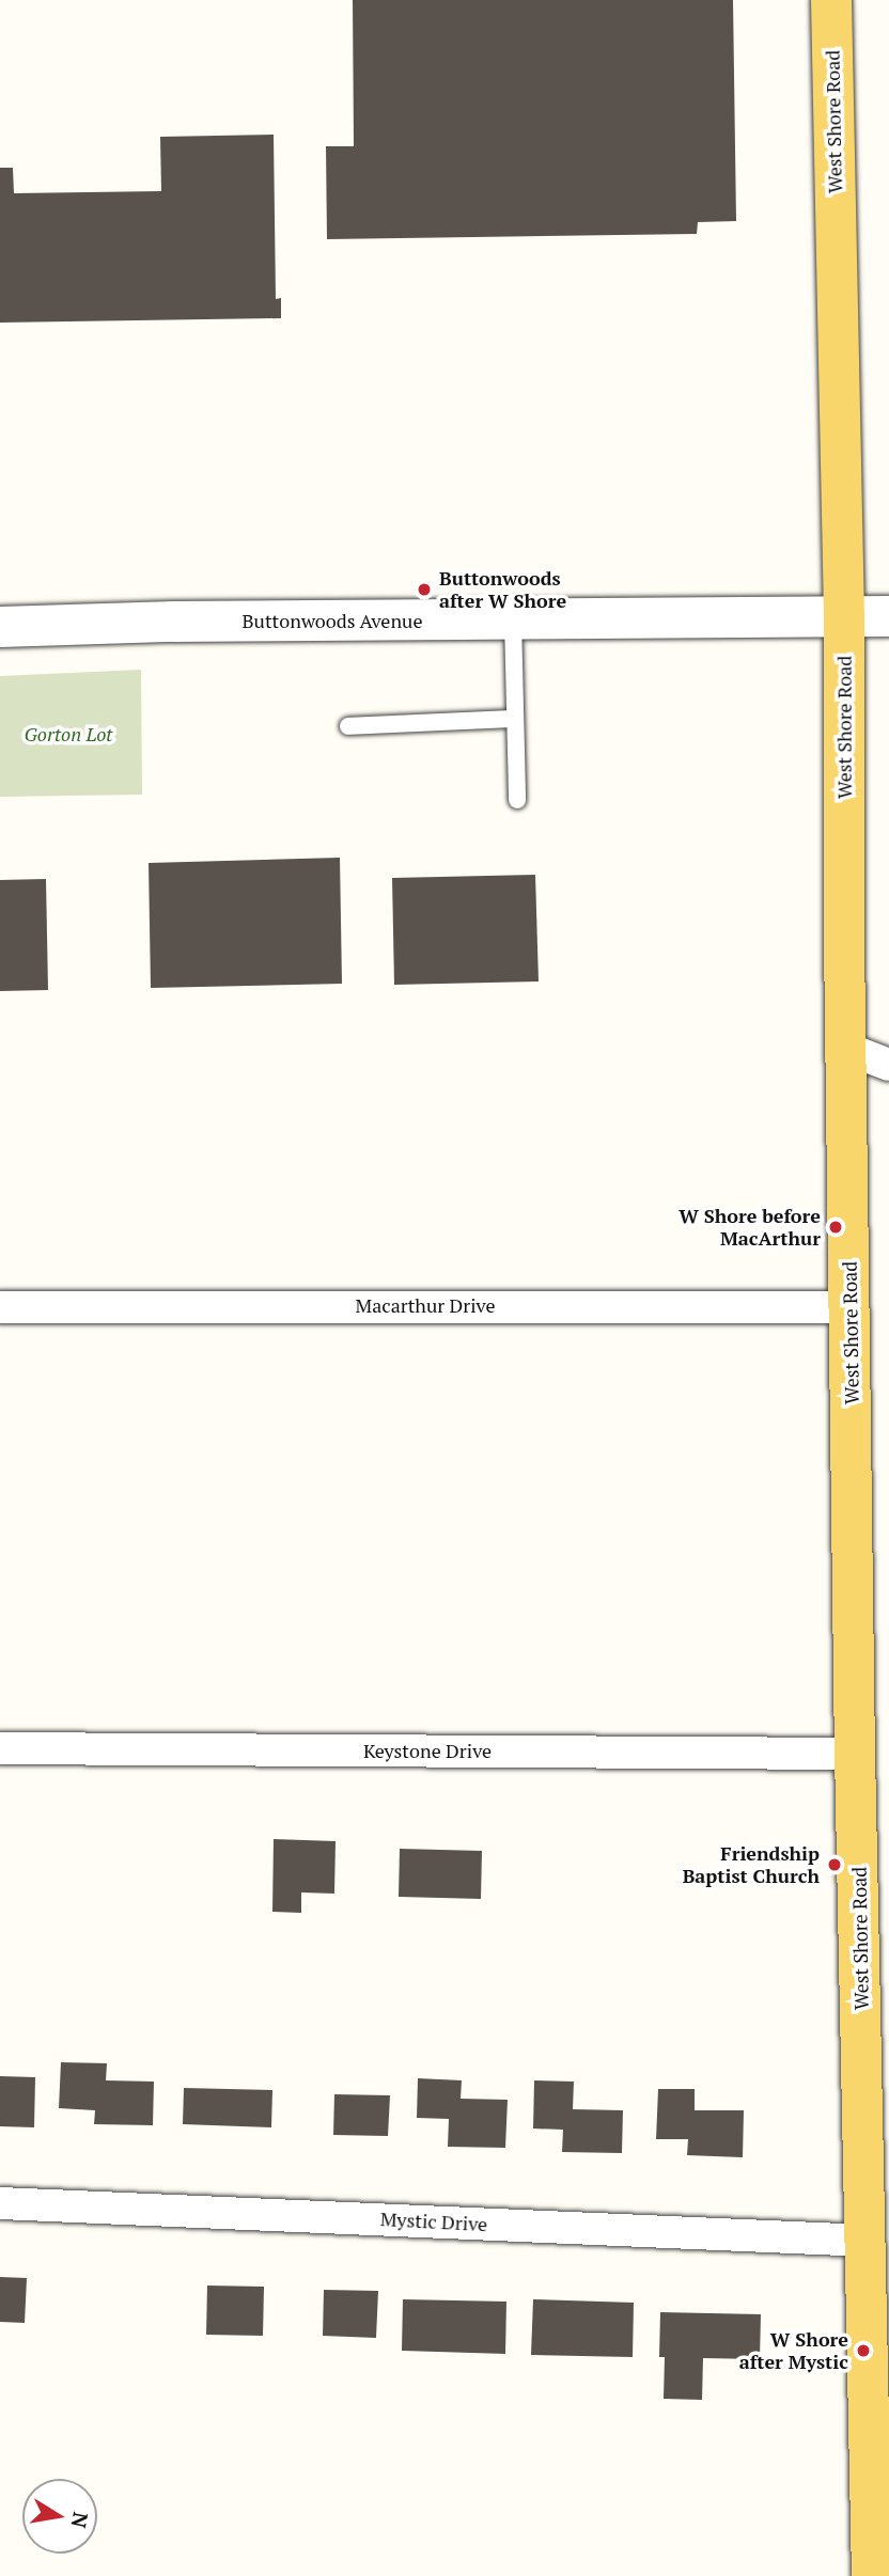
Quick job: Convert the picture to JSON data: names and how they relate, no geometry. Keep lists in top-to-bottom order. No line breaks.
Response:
{"streets":{"main road":["West Shore Road"],"street":["Buttonwoods Avenue","Macarthur Drive","Keystone Drive","Mystic Drive"]},"crossings":[["West Shore Road","Buttonwoods Avenue"],["West Shore Road","Macarthur Drive"],["West Shore Road","Keystone Drive"],["West Shore Road","Mystic Drive"]],"parks":["Gorton Lot"],"places":["Buttonwoods after W Shore","W Shore before MacArthur","Friendship Baptist Church","W Shore after Mystic"],"north":"right"}
